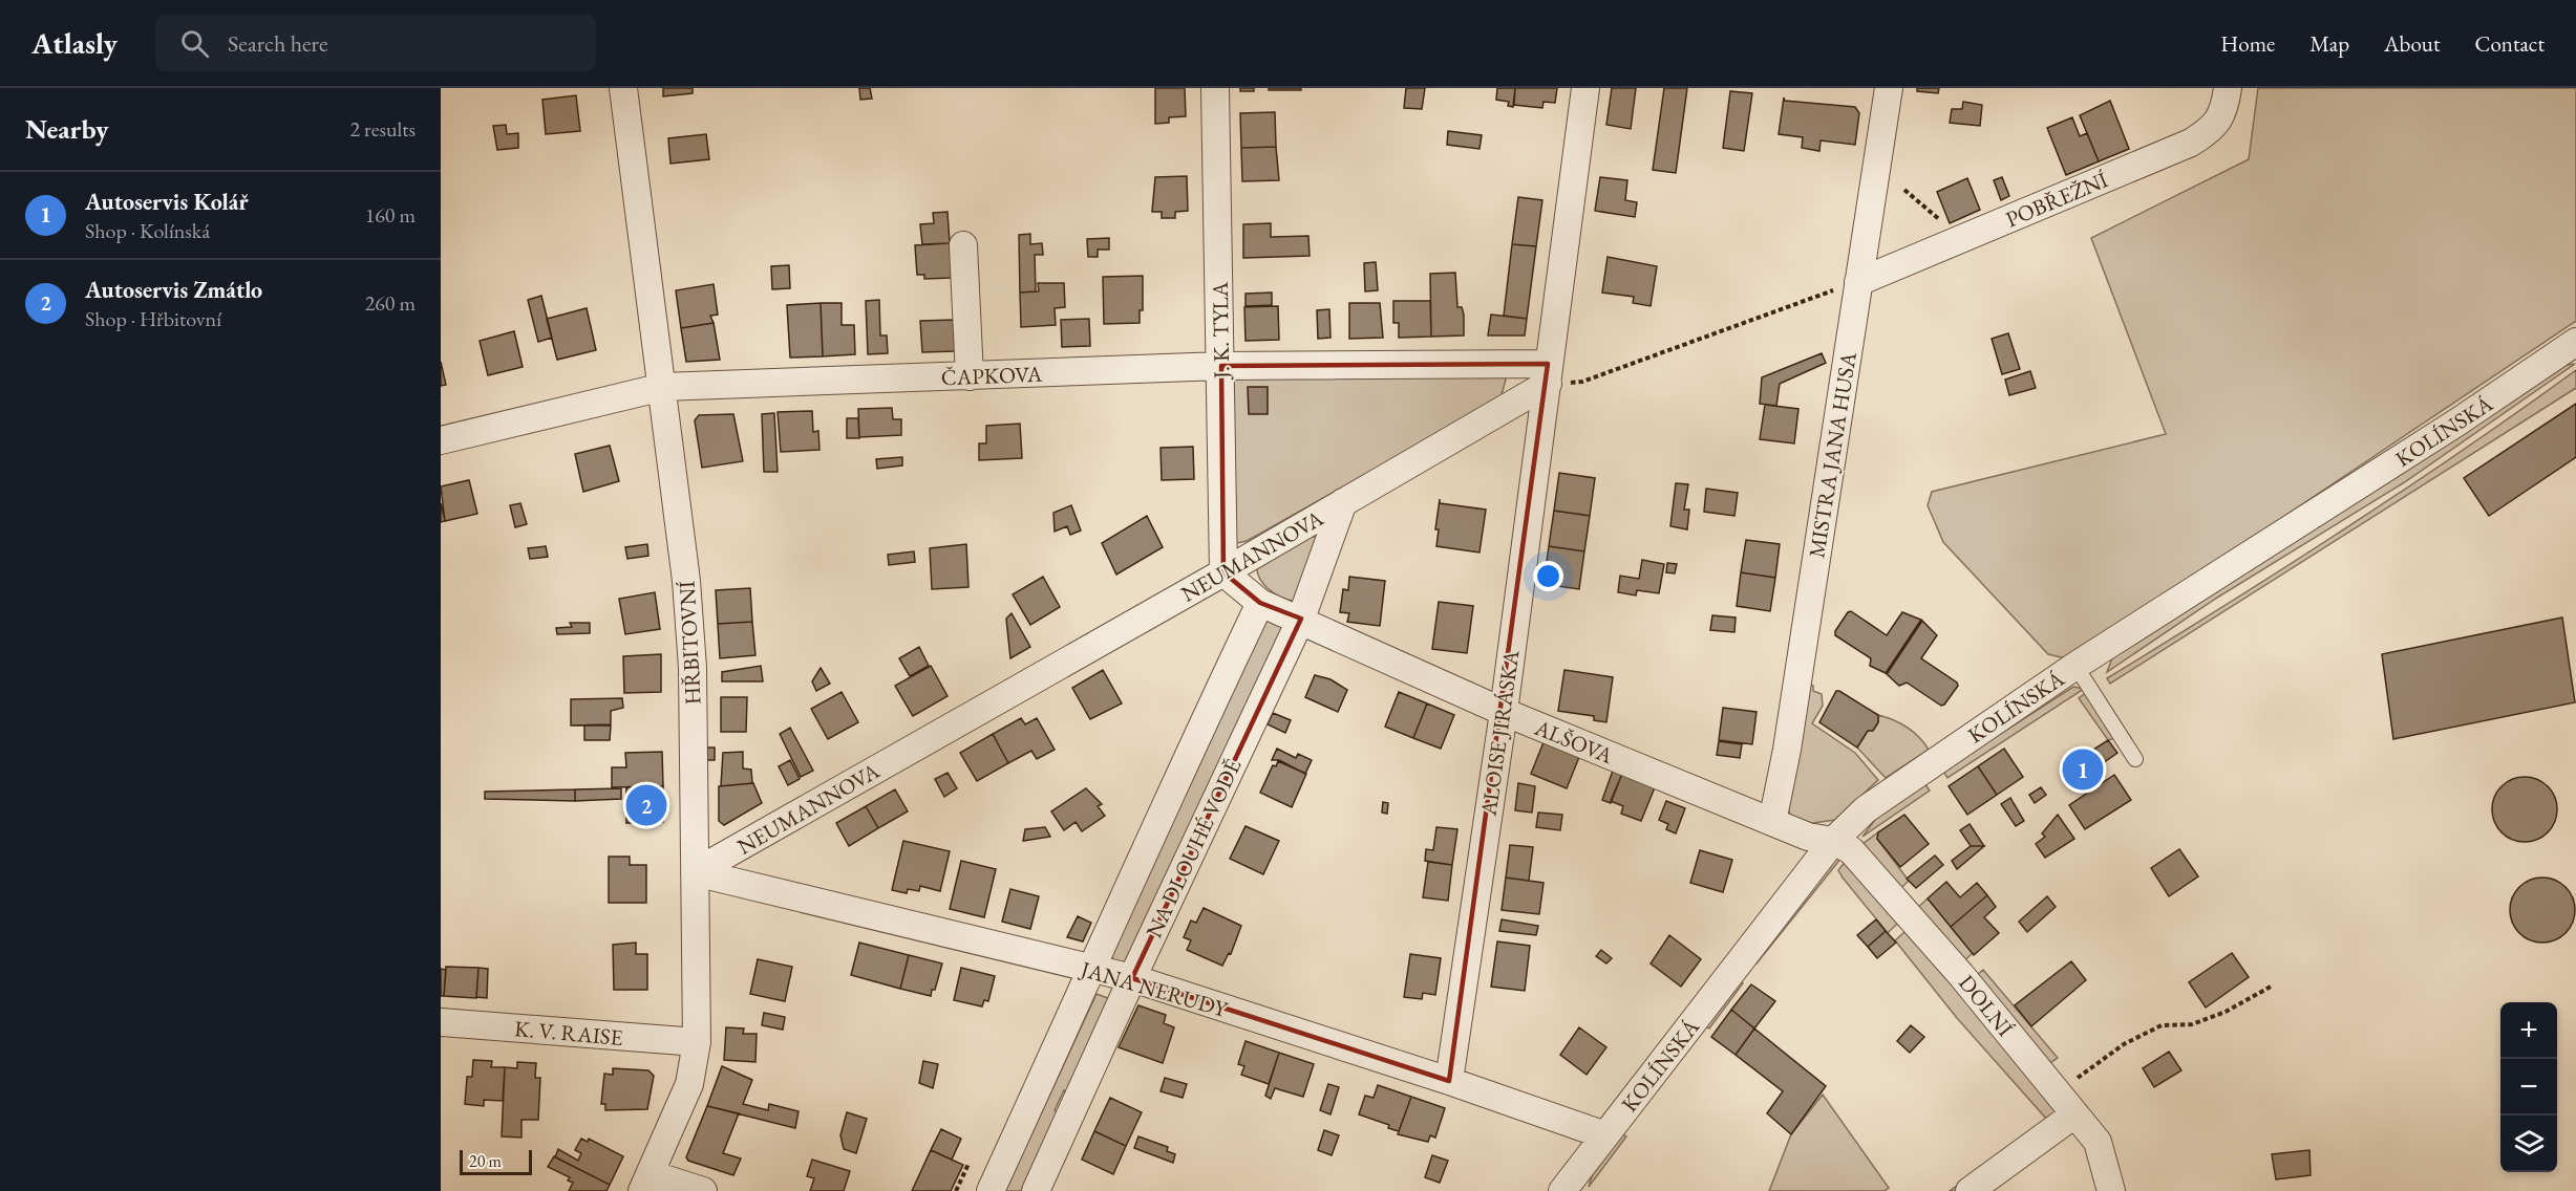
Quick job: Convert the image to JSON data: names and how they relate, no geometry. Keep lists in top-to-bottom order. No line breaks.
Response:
{"streets":{"street":["POBŘEŽNÍ","J. K. TYLA","ČAPKOVA","KOLÍNSKÁ","MISTRA JANA HUSA","NEUMANNOVA","HŘBITOVNÍ","ALOISE JIRÁSKA","ALŠOVA","NA DLOUHÉ VODĚ","JANA NERUDY","DOLNÍ","K. V. RAISE"]},"crossings":[["POBŘEŽNÍ","MISTRA JANA HUSA"],["J. K. TYLA","ČAPKOVA"],["J. K. TYLA","NEUMANNOVA"],["J. K. TYLA","ALŠOVA"],["ČAPKOVA","NEUMANNOVA"],["ČAPKOVA","HŘBITOVNÍ"],["ČAPKOVA","ALOISE JIRÁSKA"],["KOLÍNSKÁ","ALŠOVA"],["KOLÍNSKÁ","JANA NERUDY"],["KOLÍNSKÁ","DOLNÍ"],["MISTRA JANA HUSA","ALŠOVA"],["NEUMANNOVA","HŘBITOVNÍ"],["NEUMANNOVA","ALOISE JIRÁSKA"],["NEUMANNOVA","ALŠOVA"],["NEUMANNOVA","NA DLOUHÉ VODĚ"],["NEUMANNOVA","JANA NERUDY"],["HŘBITOVNÍ","JANA NERUDY"],["HŘBITOVNÍ","K. V. RAISE"],["ALOISE JIRÁSKA","ALŠOVA"],["ALOISE JIRÁSKA","JANA NERUDY"],["ALŠOVA","NA DLOUHÉ VODĚ"],["ALŠOVA","DOLNÍ"],["NA DLOUHÉ VODĚ","JANA NERUDY"]],"scale_bar":"20 m","page":{"header":"Atlasly","search":"Search here","nav":["Home","Map","About","Contact"],"heading":["Nearby","2 results"],"list":[{"mark":"1","name":"Autoservis Kolář","note":"Shop · Kolínská","value":"160 m"},{"mark":"2","name":"Autoservis Zmátlo","note":"Shop · Hřbitovní","value":"260 m"}],"pins":["1","2"],"map_buttons":["+","−"],"scale":"20 m"}}
